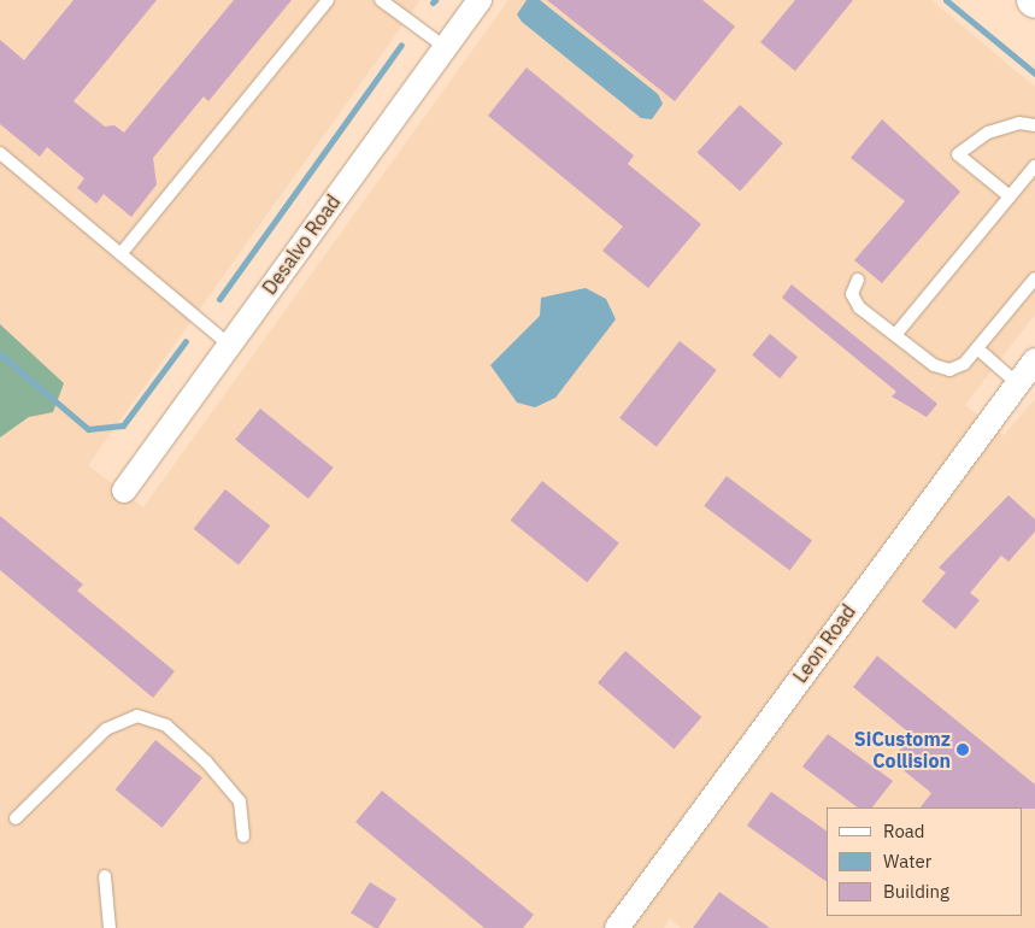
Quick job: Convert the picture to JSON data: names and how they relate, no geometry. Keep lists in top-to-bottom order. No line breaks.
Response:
{"streets":{"street":["Desalvo Road","Leon Road"]},"places":["SiCustomz Collision"],"legend":["Road","Water","Building"]}
